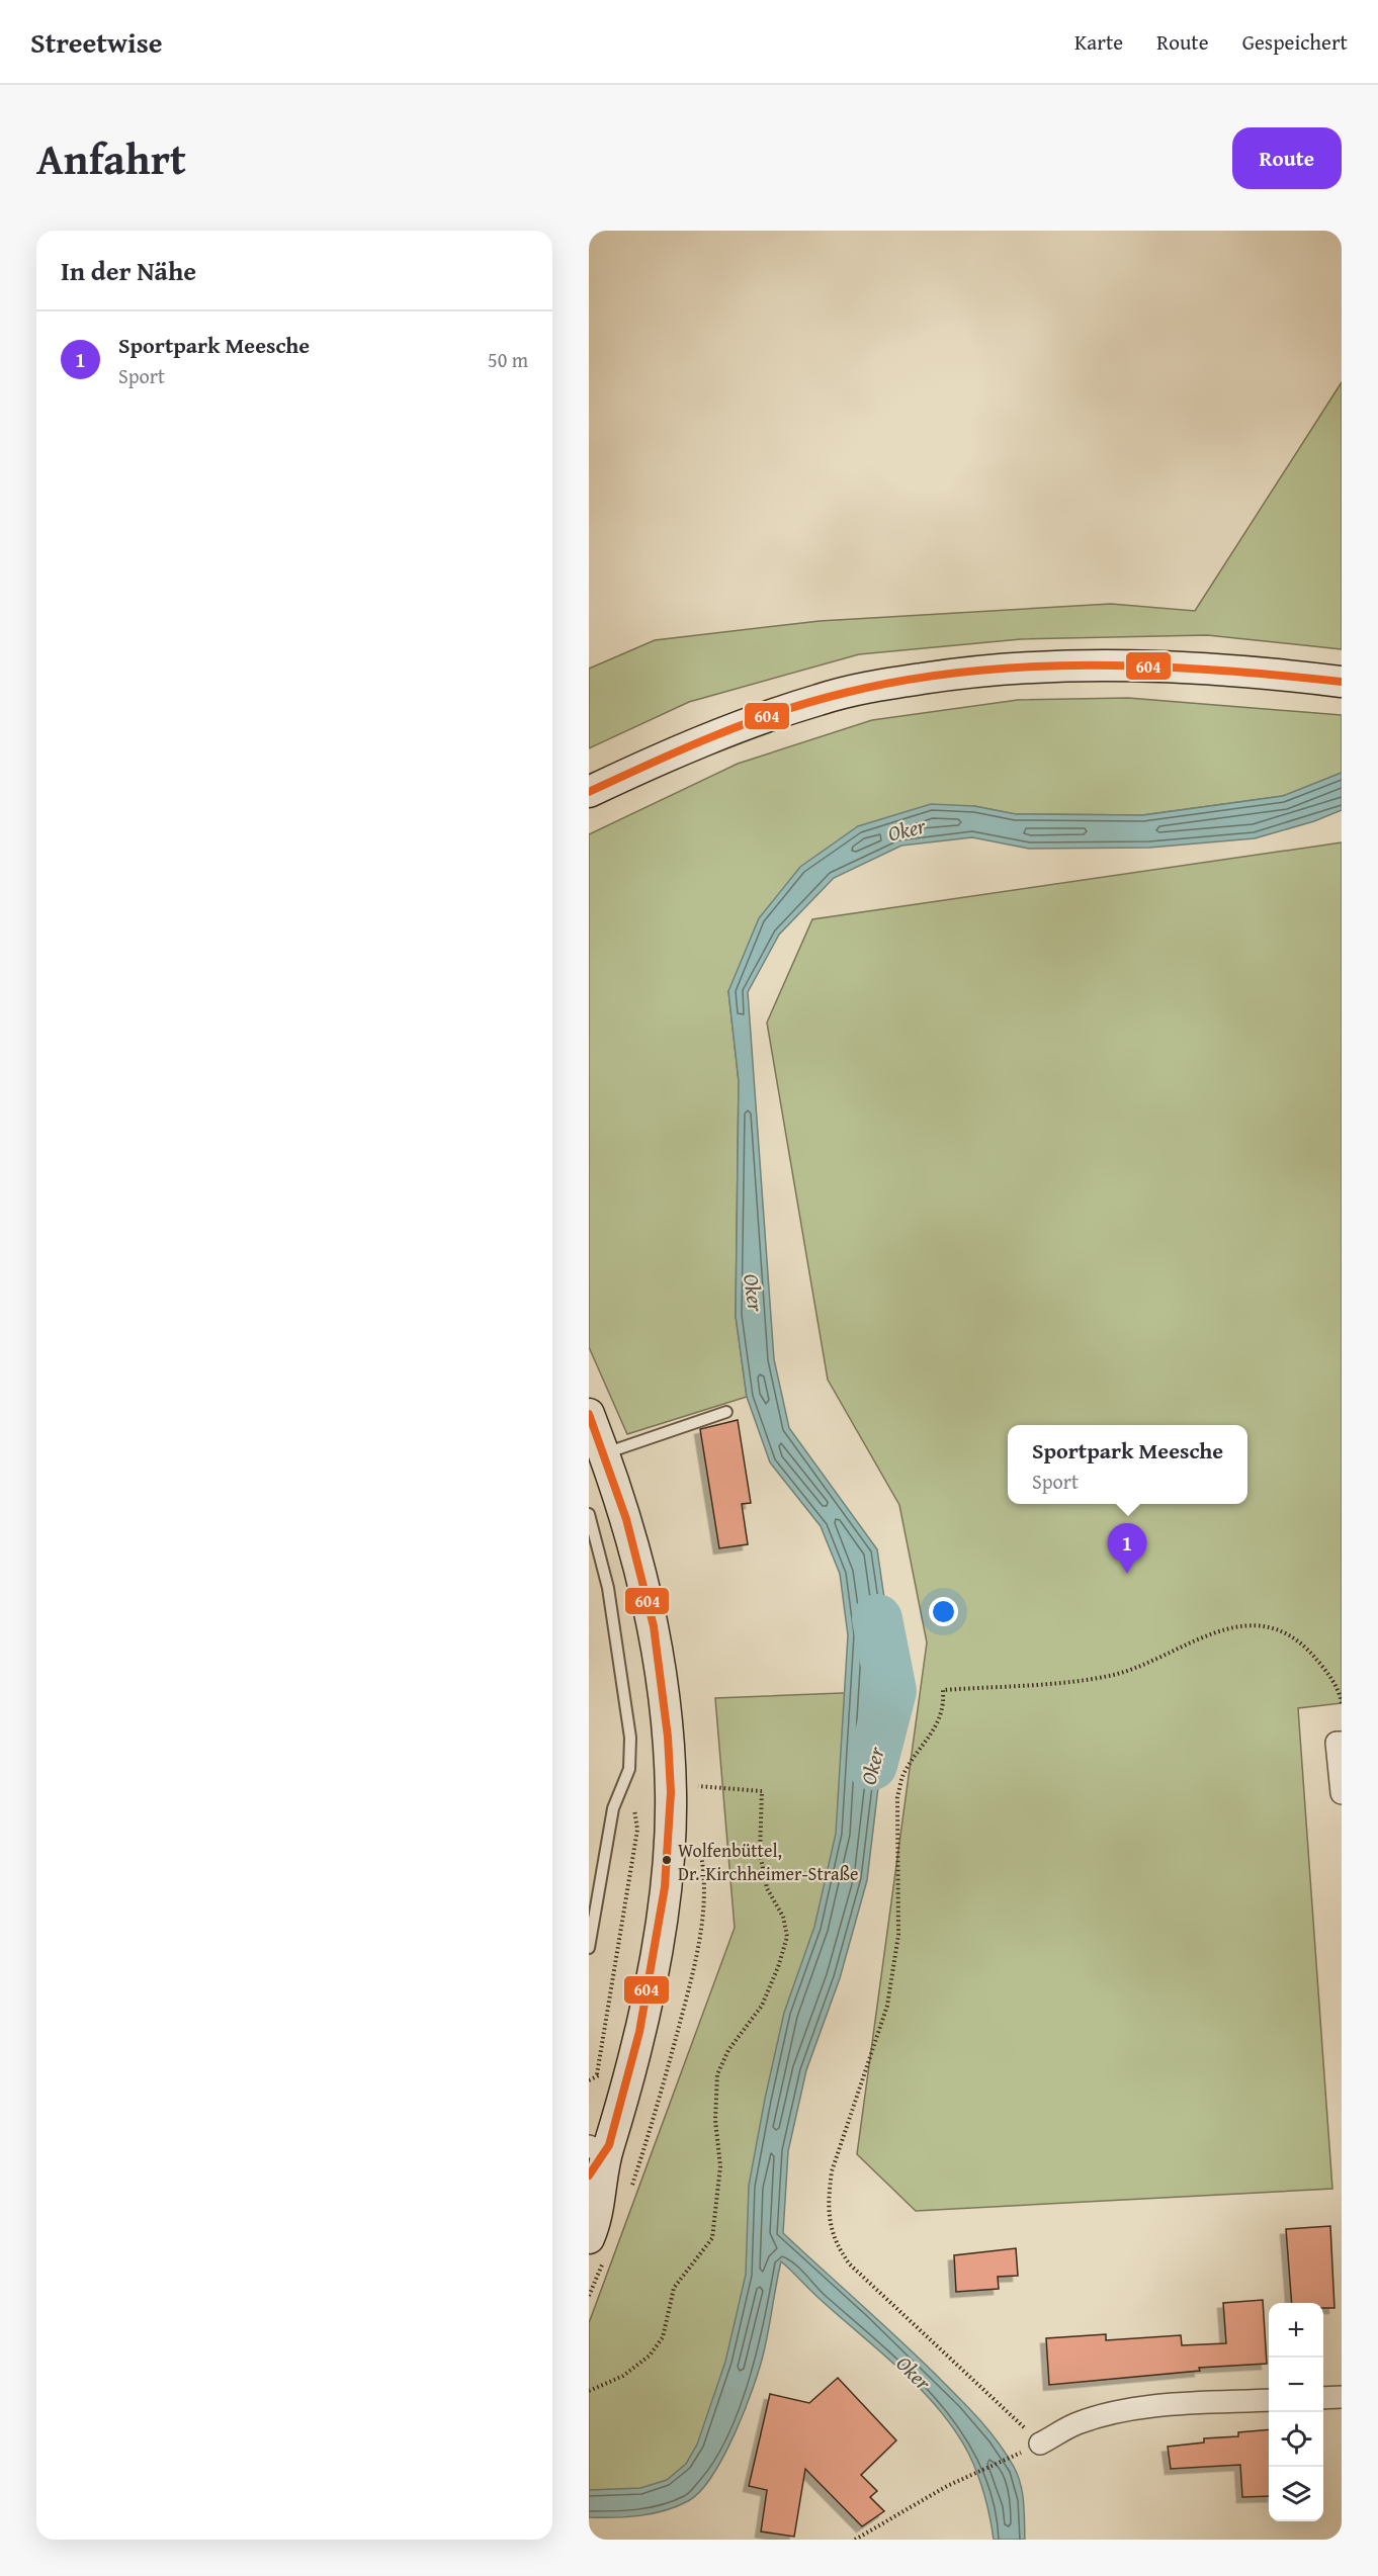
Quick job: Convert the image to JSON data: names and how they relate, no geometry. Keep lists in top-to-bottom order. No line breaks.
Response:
{"water":["Oker"],"places":["Wolfenbüttel, Dr.-Kirchheimer-Straße"],"lines":["transit line 604"],"page":{"header":"Streetwise","nav":["Karte","Route","Gespeichert"],"title":"Anfahrt","buttons":"Route","heading":"In der Nähe","list":[{"mark":"1","name":"Sportpark Meesche","note":"Sport","value":"50 m"}],"popup":["Sportpark Meesche","Sport"],"pins":"1","map_buttons":["+","−"]}}
